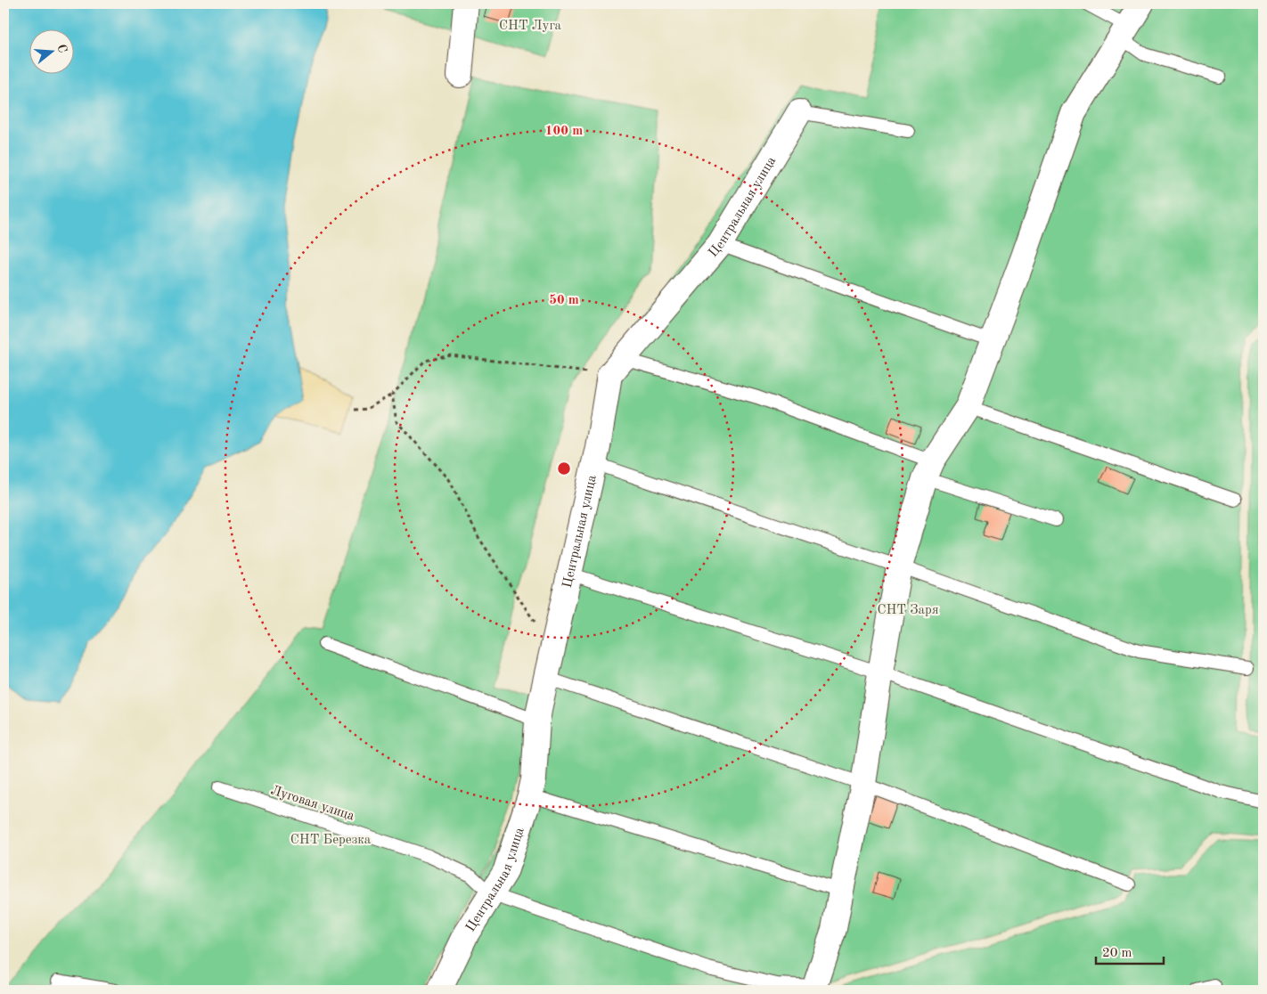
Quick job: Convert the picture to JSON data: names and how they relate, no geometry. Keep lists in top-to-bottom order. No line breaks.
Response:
{"streets":{"street":["Центральная улица"],"lane":["Луговая улица"]},"crossings":[["Центральная улица","Луговая улица"]],"parks":["СНТ Луга","СНТ Заря","СНТ Березка"],"scale_bar":"20 m","north":"right","rings":["100 m","50 m"]}
